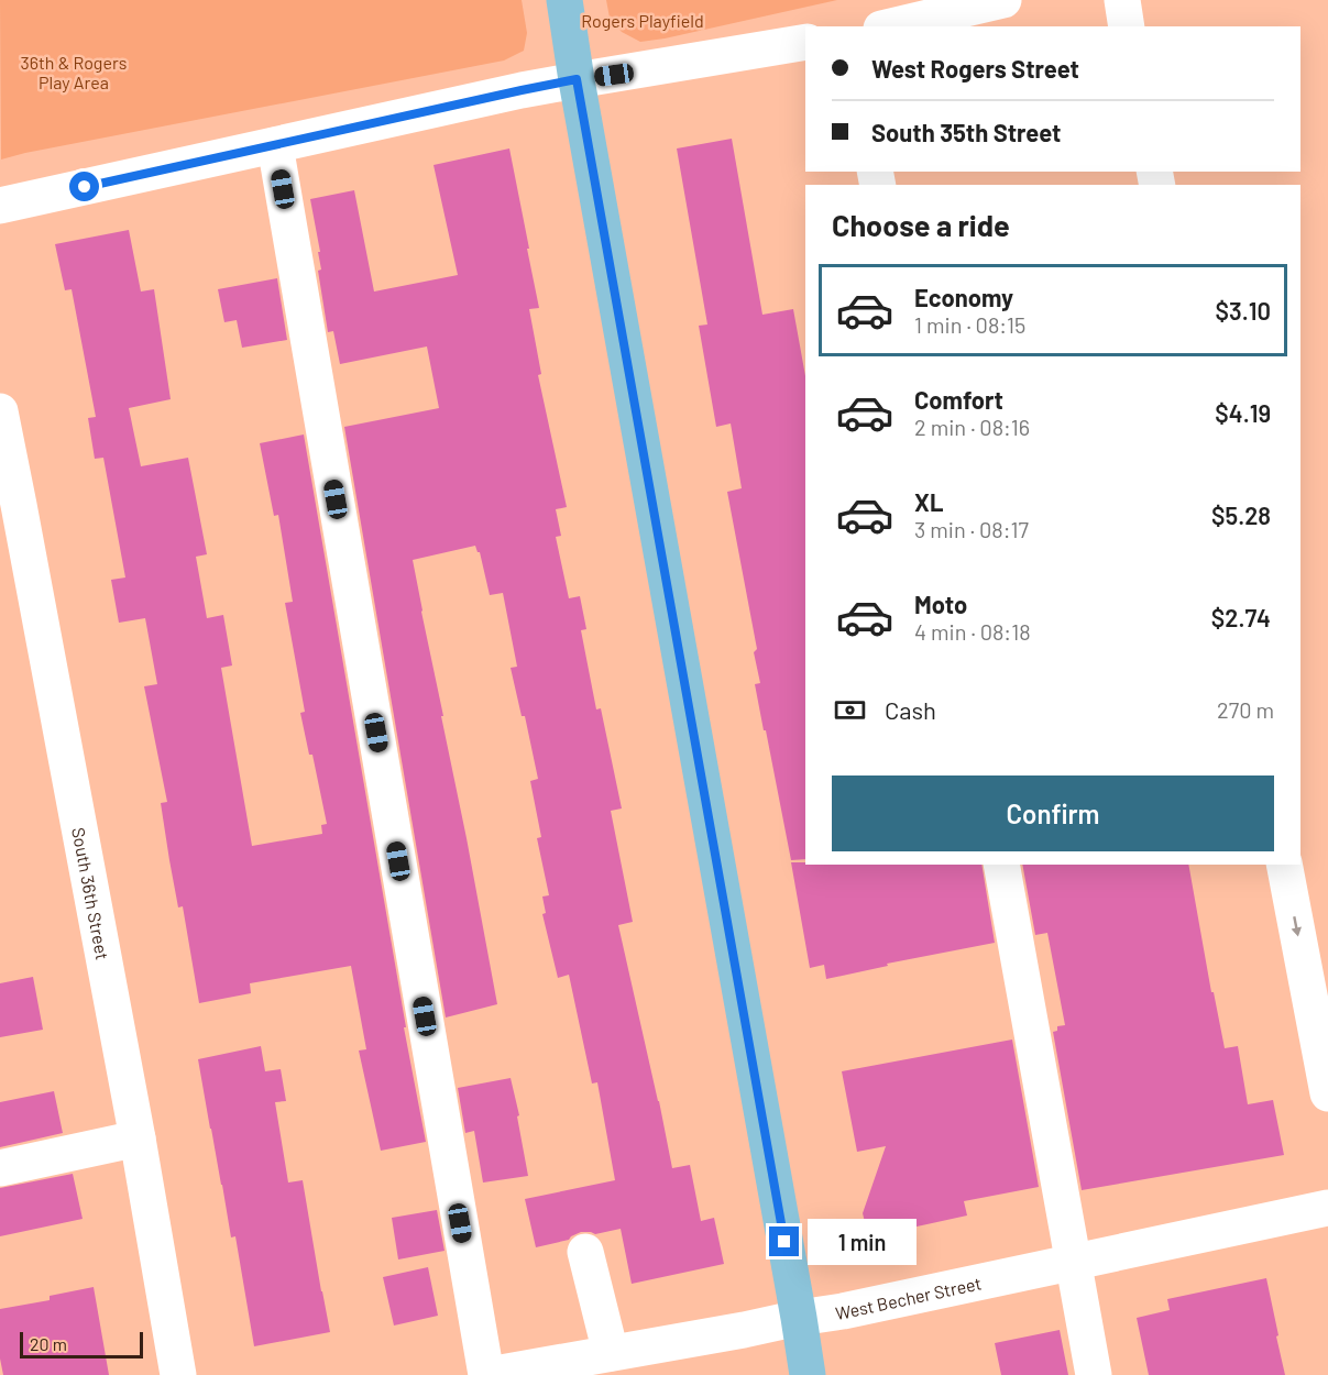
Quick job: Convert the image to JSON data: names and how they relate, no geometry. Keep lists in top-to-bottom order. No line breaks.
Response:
{"streets":{"street":["South 36th Street","West Becher Street"]},"parks":["Rogers Playfield","36th & Rogers Play Area"],"scale_bar":"20 m","page":{"banner":["West Rogers Street","South 35th Street"],"heading":"Choose a ride","list":[{"name":"Economy","note":"1 min · 08:15","value":"$3.10"},{"name":"Comfort","note":"2 min · 08:16","value":"$4.19"},{"name":"XL","note":"3 min · 08:17","value":"$5.28"},{"name":"Moto","note":"4 min · 08:18","value":"$2.74"}],"pay":["Cash","270 m"],"buttons":"Confirm","bubble":"1 min","scale":"20 m"}}
